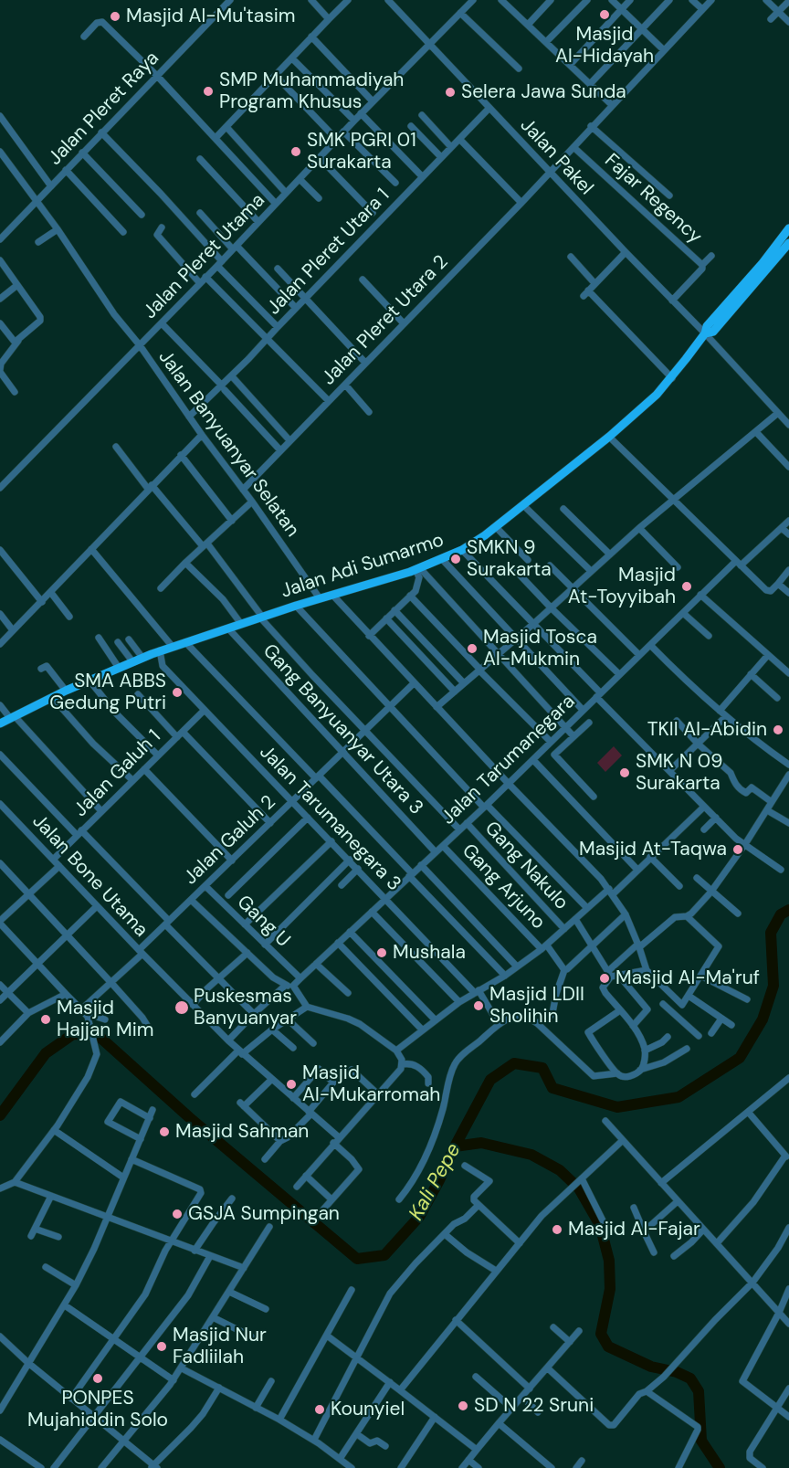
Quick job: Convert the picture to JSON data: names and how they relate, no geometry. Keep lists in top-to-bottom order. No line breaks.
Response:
{"streets":{"main road":["Jalan Adi Sumarmo"],"street":["Jalan Pleret Raya","Jalan Pakel","Fajar Regency","Jalan Pleret Utara 1","Jalan Pleret Utama","Jalan Pleret Utara 2","Jalan Banyuanyar Selatan","Gang Banyuanyar Utara 3","Jalan Tarumanegara","Jalan Galuh 1","Jalan Tarumanegara 3","Jalan Galuh 2","Gang Nakulo","Jalan Bone Utama","Gang Arjuno","Gang U"]},"crossings":[["Jalan Pleret Raya","Jalan Banyuanyar Selatan"],["Jalan Pakel","Fajar Regency"],["Jalan Pakel","Jalan Pleret Utara 1"],["Jalan Pakel","Jalan Pleret Utama"],["Jalan Pakel","Jalan Pleret Utara 2"],["Jalan Pakel","Jalan Adi Sumarmo"],["Fajar Regency","Jalan Pleret Utara 2"],["Jalan Pleret Utara 1","Jalan Banyuanyar Selatan"],["Jalan Pleret Utama","Jalan Banyuanyar Selatan"],["Jalan Pleret Utara 2","Jalan Banyuanyar Selatan"],["Jalan Banyuanyar Selatan","Jalan Adi Sumarmo"],["Jalan Adi Sumarmo","Gang Banyuanyar Utara 3"],["Jalan Adi Sumarmo","Jalan Tarumanegara 3"],["Gang Banyuanyar Utara 3","Jalan Tarumanegara"],["Gang Banyuanyar Utara 3","Jalan Galuh 2"],["Jalan Tarumanegara","Jalan Tarumanegara 3"],["Jalan Tarumanegara","Gang Nakulo"],["Jalan Tarumanegara","Jalan Bone Utama"],["Jalan Tarumanegara","Gang Arjuno"],["Jalan Tarumanegara","Gang U"],["Jalan Galuh 1","Jalan Tarumanegara 3"],["Jalan Galuh 1","Jalan Bone Utama"],["Jalan Tarumanegara 3","Jalan Galuh 2"],["Jalan Galuh 2","Jalan Bone Utama"],["Jalan Galuh 2","Gang U"]],"water":["Kali Pepe"],"places":["Masjid Al-Hidayah","Masjid Al-Mu'tasim","SMP Muhammadiyah Program Khusus","Selera Jawa Sunda","SMK PGRI 01 Surakarta","SMKN 9 Surakarta","Masjid At-Toyyibah","Masjid Tosca Al-Mukmin","SMA ABBS Gedung Putri","TKII Al-Abidin","SMK N 09 Surakarta","Masjid At-Taqwa","Mushala","Masjid Al-Ma'ruf","Masjid LDII Sholihin","Puskesmas Banyuanyar","Masjid Hajjan Mim","Masjid Al-Mukarromah","Masjid Sahman","GSJA Sumpingan","Masjid Al-Fajar","Masjid Nur Fadliilah","PONPES Mujahiddin Solo","SD N 22 Sruni","Kounyiel"]}
